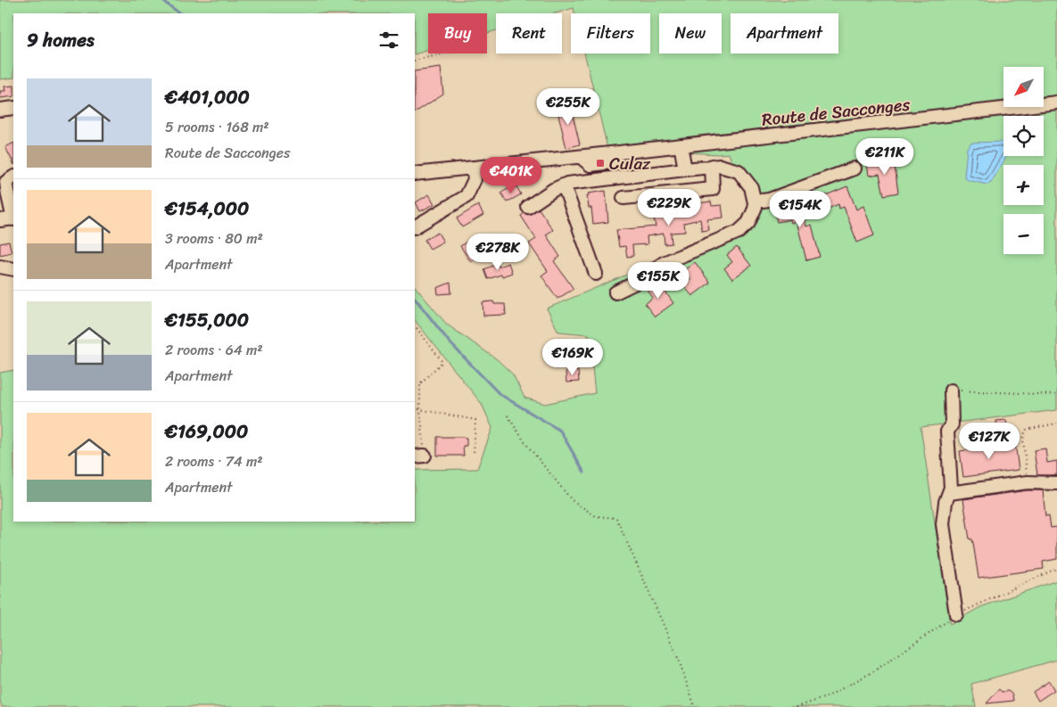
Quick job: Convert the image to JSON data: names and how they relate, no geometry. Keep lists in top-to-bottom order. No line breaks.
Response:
{"streets":{"street":["Route de Sacconges"]},"places":{"transit":["Culaz"]},"north":"bottom left","page":{"chip":["Buy","Rent","Filters","New","Apartment"],"heading":"9 homes","map_buttons":["+","−"],"list":[{"name":"€401,000","note":"5 rooms · 168 m² · Route de Sacconges"},{"name":"€154,000","note":"3 rooms · 80 m² · Apartment"},{"name":"€155,000","note":"2 rooms · 64 m² · Apartment"},{"name":"€169,000","note":"2 rooms · 74 m² · Apartment"}],"price":["€255K","€211K","€401K","€229K","€154K","€278K","€155K","€169K","€127K"]}}
